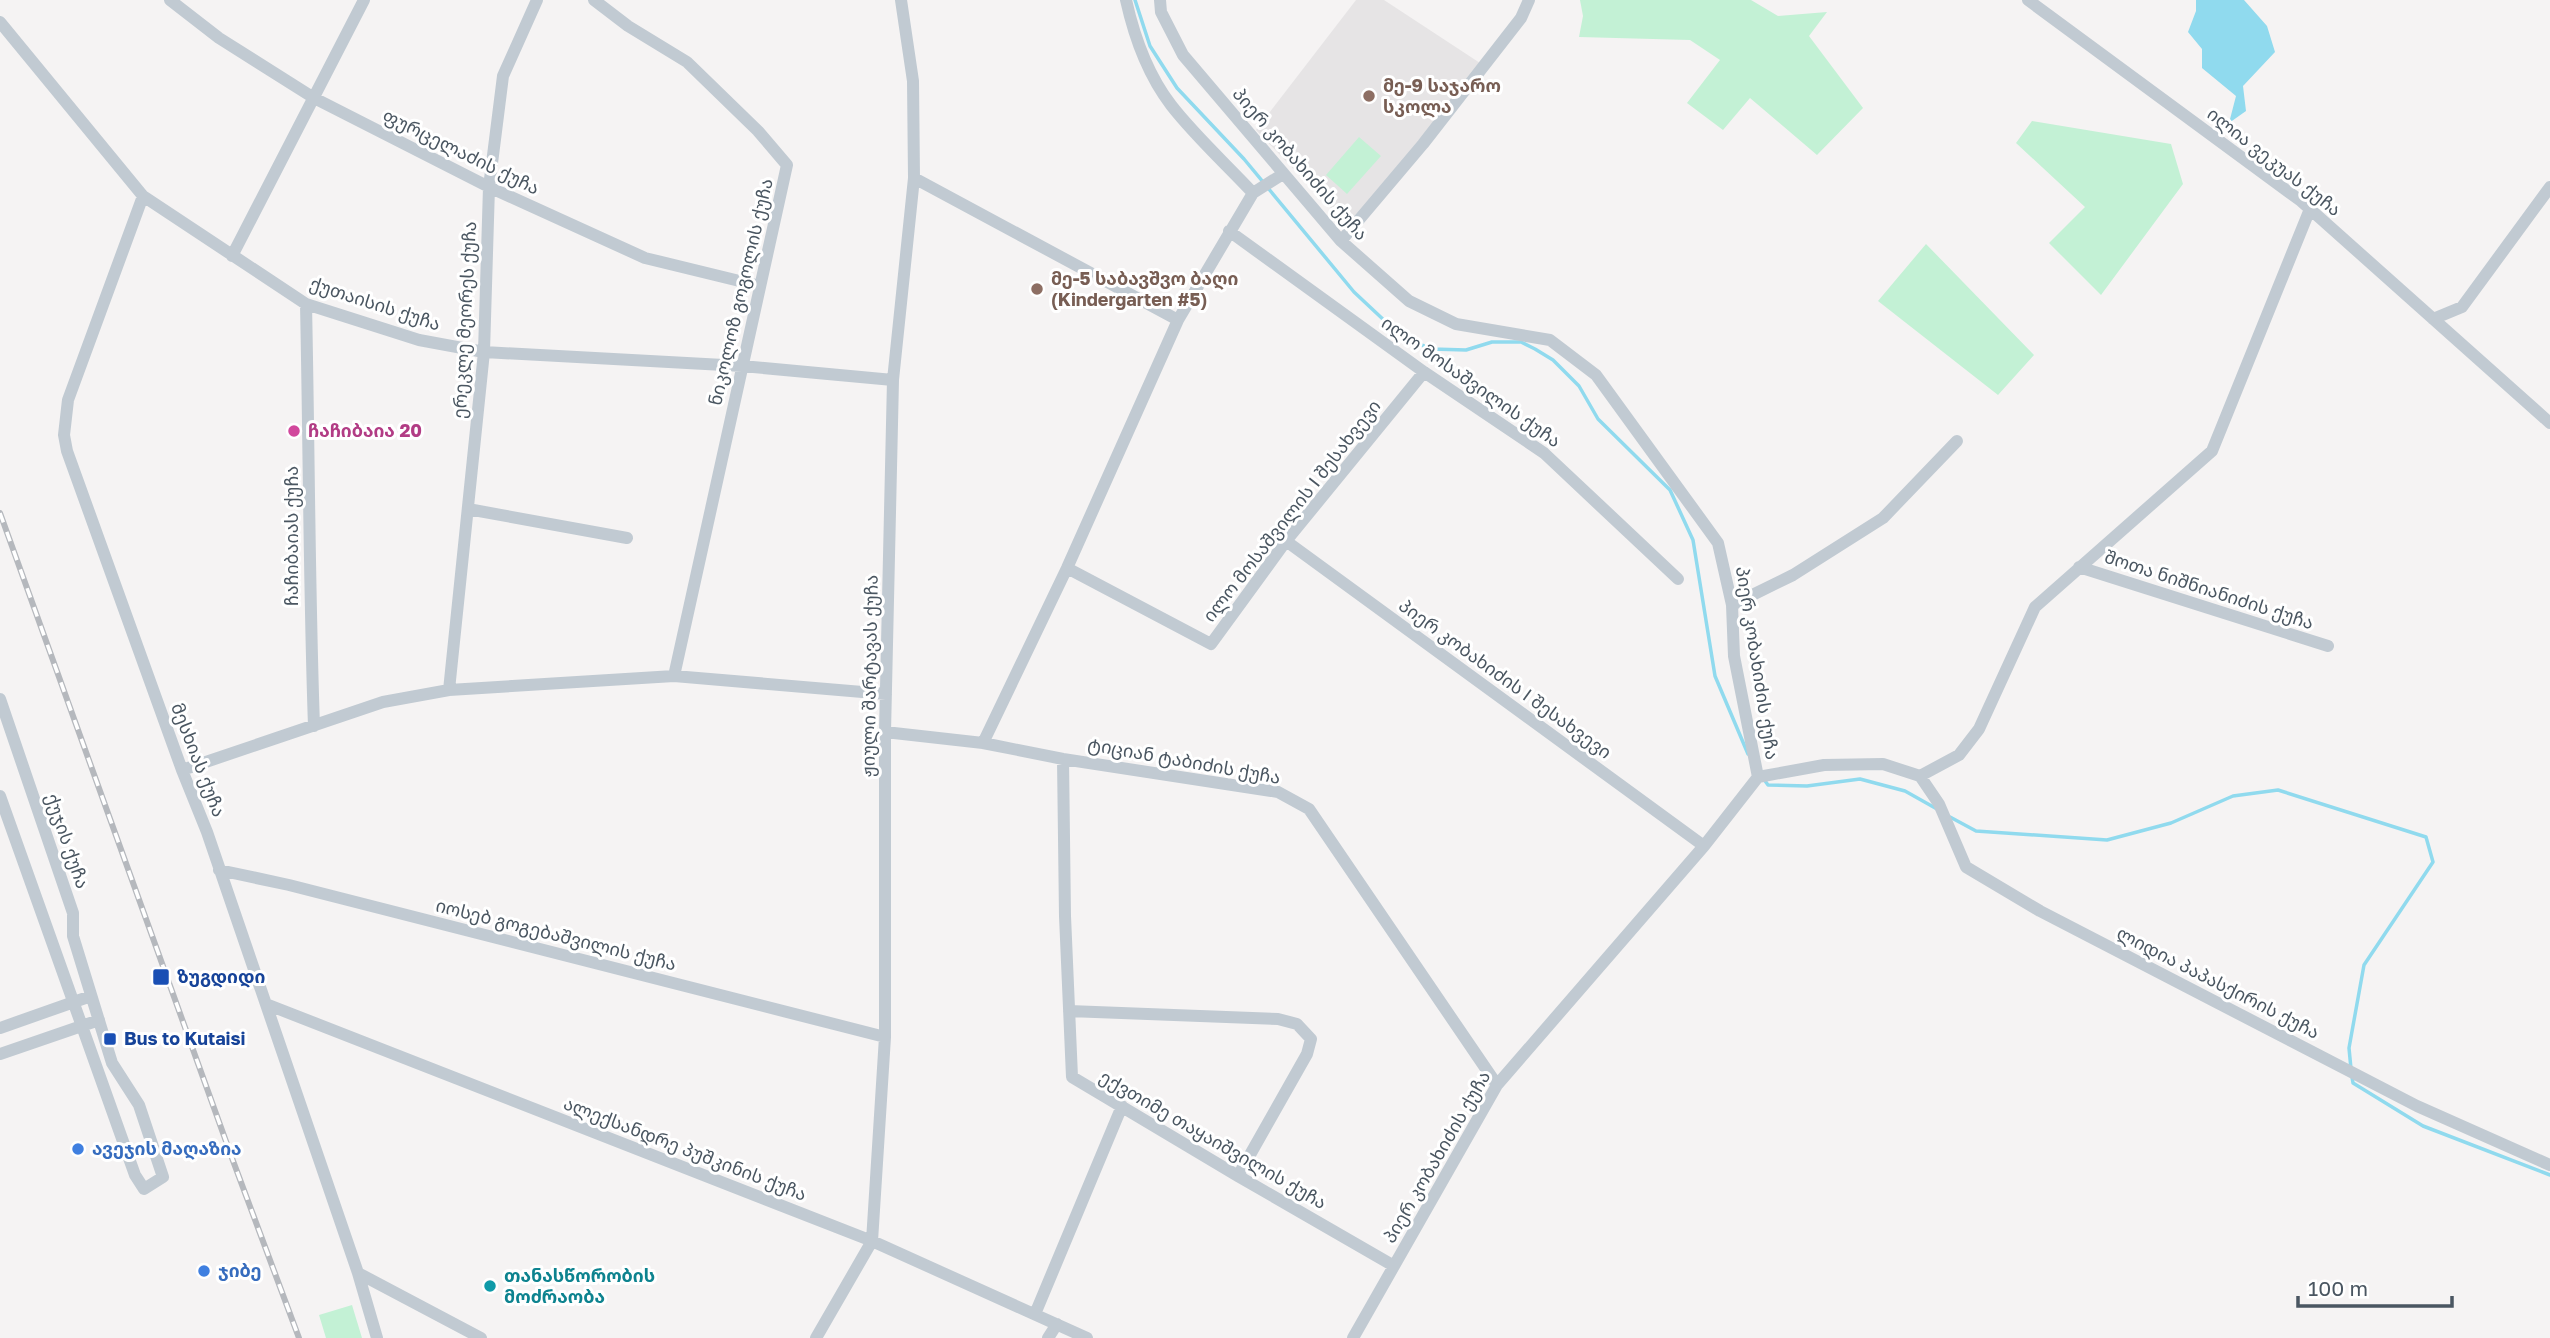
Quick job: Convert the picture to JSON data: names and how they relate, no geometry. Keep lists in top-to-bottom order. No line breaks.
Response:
{"streets":{"street":["ფურცელაძის ქუჩა","ილია ვეკუას ქუჩა","პიერ კობახიძის ქუჩა","ნიკოლოზ გოგოლის ქუჩა","ქუთაისის ქუჩა","ერეკლე მეორეს ქუჩა","ილო მოსაშვილის ქუჩა","ილო მოსაშვილის I შესახვევი","ჩაჩიბაიას ქუჩა","შოთა ნიშნიანიძის ქუჩა","ჟიული შარტავას ქუჩა","პიერ კობახიძის I შესახვევი","მესხიას ქუჩა","ტიციან ტაბიძის ქუჩა","ქუჯის ქუჩა","იოსებ გოგებაშვილის ქუჩა","ლიდია პაპასქირის ქუჩა","ექვთიმე თაყაიშვილის ქუჩა","ალექსანდრე პუშკინის ქუჩა"]},"crossings":[["ფურცელაძის ქუჩა","ნიკოლოზ გოგოლის ქუჩა"],["ფურცელაძის ქუჩა","ერეკლე მეორეს ქუჩა"],["პიერ კობახიძის ქუჩა","პიერ კობახიძის I შესახვევი"],["პიერ კობახიძის ქუჩა","ტიციან ტაბიძის ქუჩა"],["პიერ კობახიძის ქუჩა","ექვთიმე თაყაიშვილის ქუჩა"],["ნიკოლოზ გოგოლის ქუჩა","ქუთაისის ქუჩა"],["ქუთაისის ქუჩა","ერეკლე მეორეს ქუჩა"],["ქუთაისის ქუჩა","ჩაჩიბაიას ქუჩა"],["ქუთაისის ქუჩა","ჟიული შარტავას ქუჩა"],["ქუთაისის ქუჩა","მესხიას ქუჩა"],["ილო მოსაშვილის ქუჩა","ილო მოსაშვილის I შესახვევი"],["ილო მოსაშვილის I შესახვევი","პიერ კობახიძის I შესახვევი"],["ჟიული შარტავას ქუჩა","ტიციან ტაბიძის ქუჩა"],["ჟიული შარტავას ქუჩა","იოსებ გოგებაშვილის ქუჩა"],["ჟიული შარტავას ქუჩა","ალექსანდრე პუშკინის ქუჩა"],["მესხიას ქუჩა","იოსებ გოგებაშვილის ქუჩა"],["მესხიას ქუჩა","ალექსანდრე პუშკინის ქუჩა"],["ტიციან ტაბიძის ქუჩა","ექვთიმე თაყაიშვილის ქუჩა"]],"places":{"other":["მე-9 საჯარო სკოლა","მე-5 საბავშვო ბაღი (Kindergarten #5)","ჩაჩიბაია 20","ავეჯის მაღაზია","ჯიბე","თანასწორობის მოძრაობა"],"transit":["ზუგდიდი","Bus to Kutaisi"]},"scale_bar":"100 m"}
